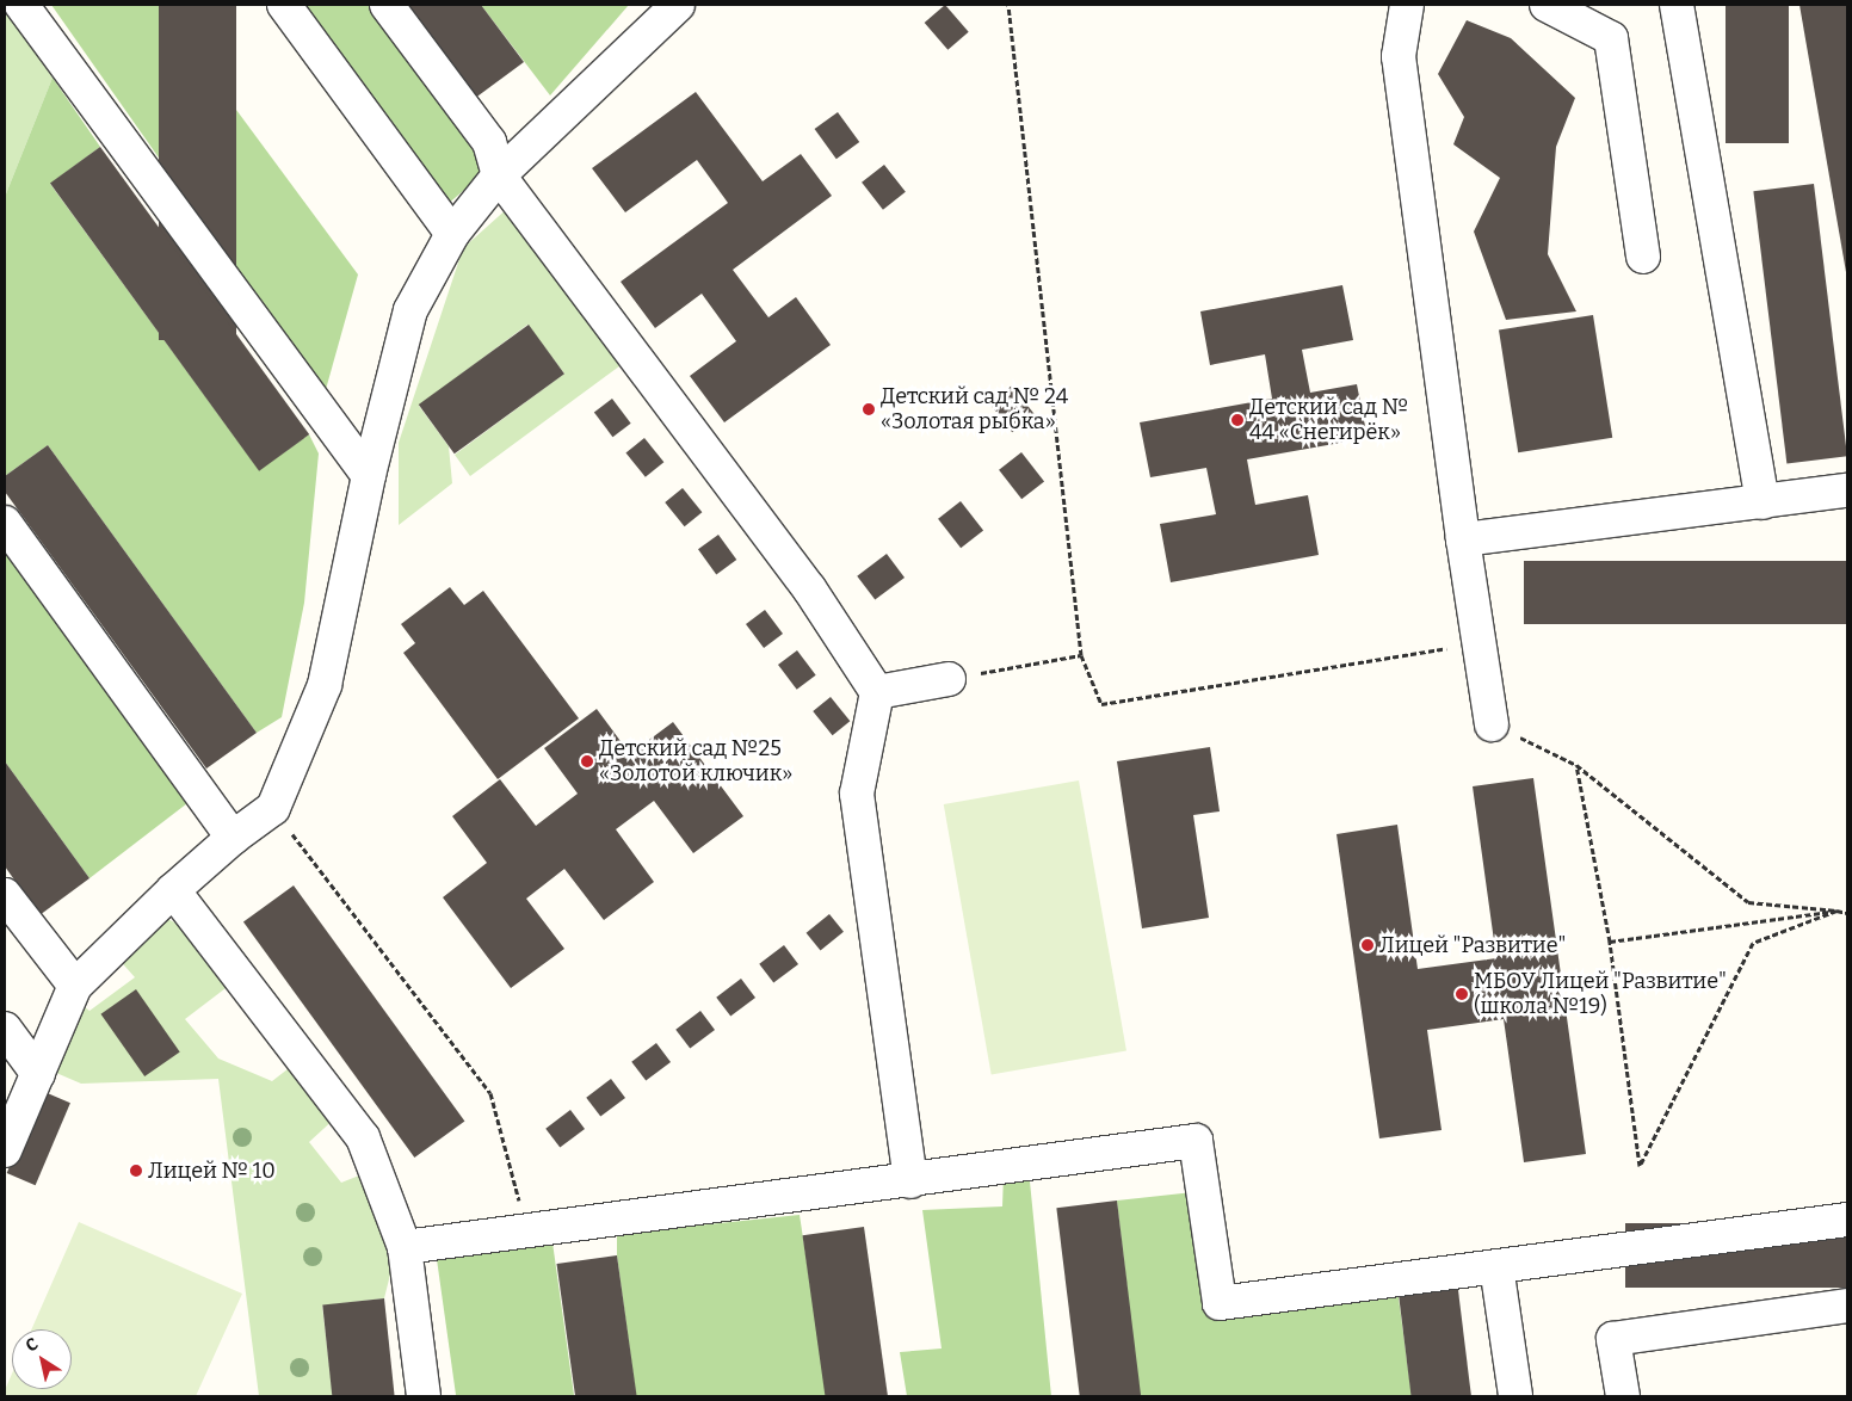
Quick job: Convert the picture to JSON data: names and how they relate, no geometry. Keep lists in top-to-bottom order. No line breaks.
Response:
{"places":["Детский сад № 24 «Золотая рыбка»","Детский сад № 44 «Снегирёк»","Детский сад №25 «Золотой ключик»","Лицей \"Развитие\"","МБОУ Лицей \"Развитие\" (школа №19)","Лицей № 10"],"north":"top left"}
